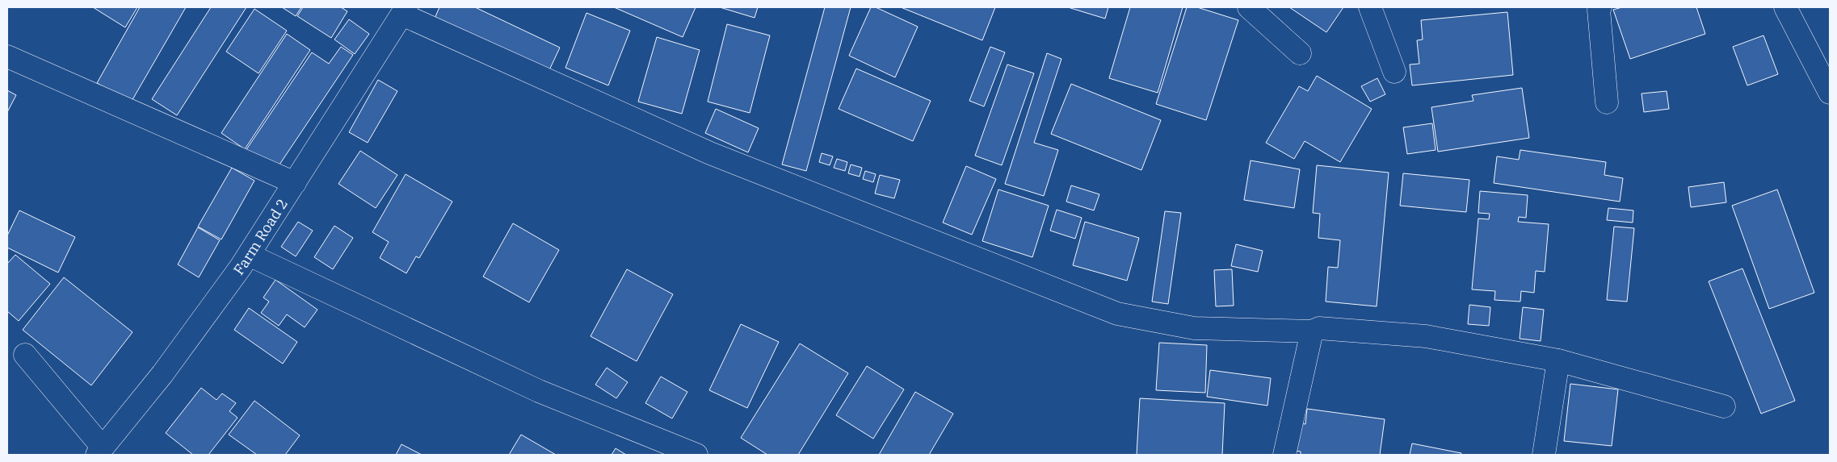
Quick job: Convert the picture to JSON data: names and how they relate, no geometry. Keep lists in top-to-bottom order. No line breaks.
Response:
{"streets":{"street":["Farm Road 2"]}}
